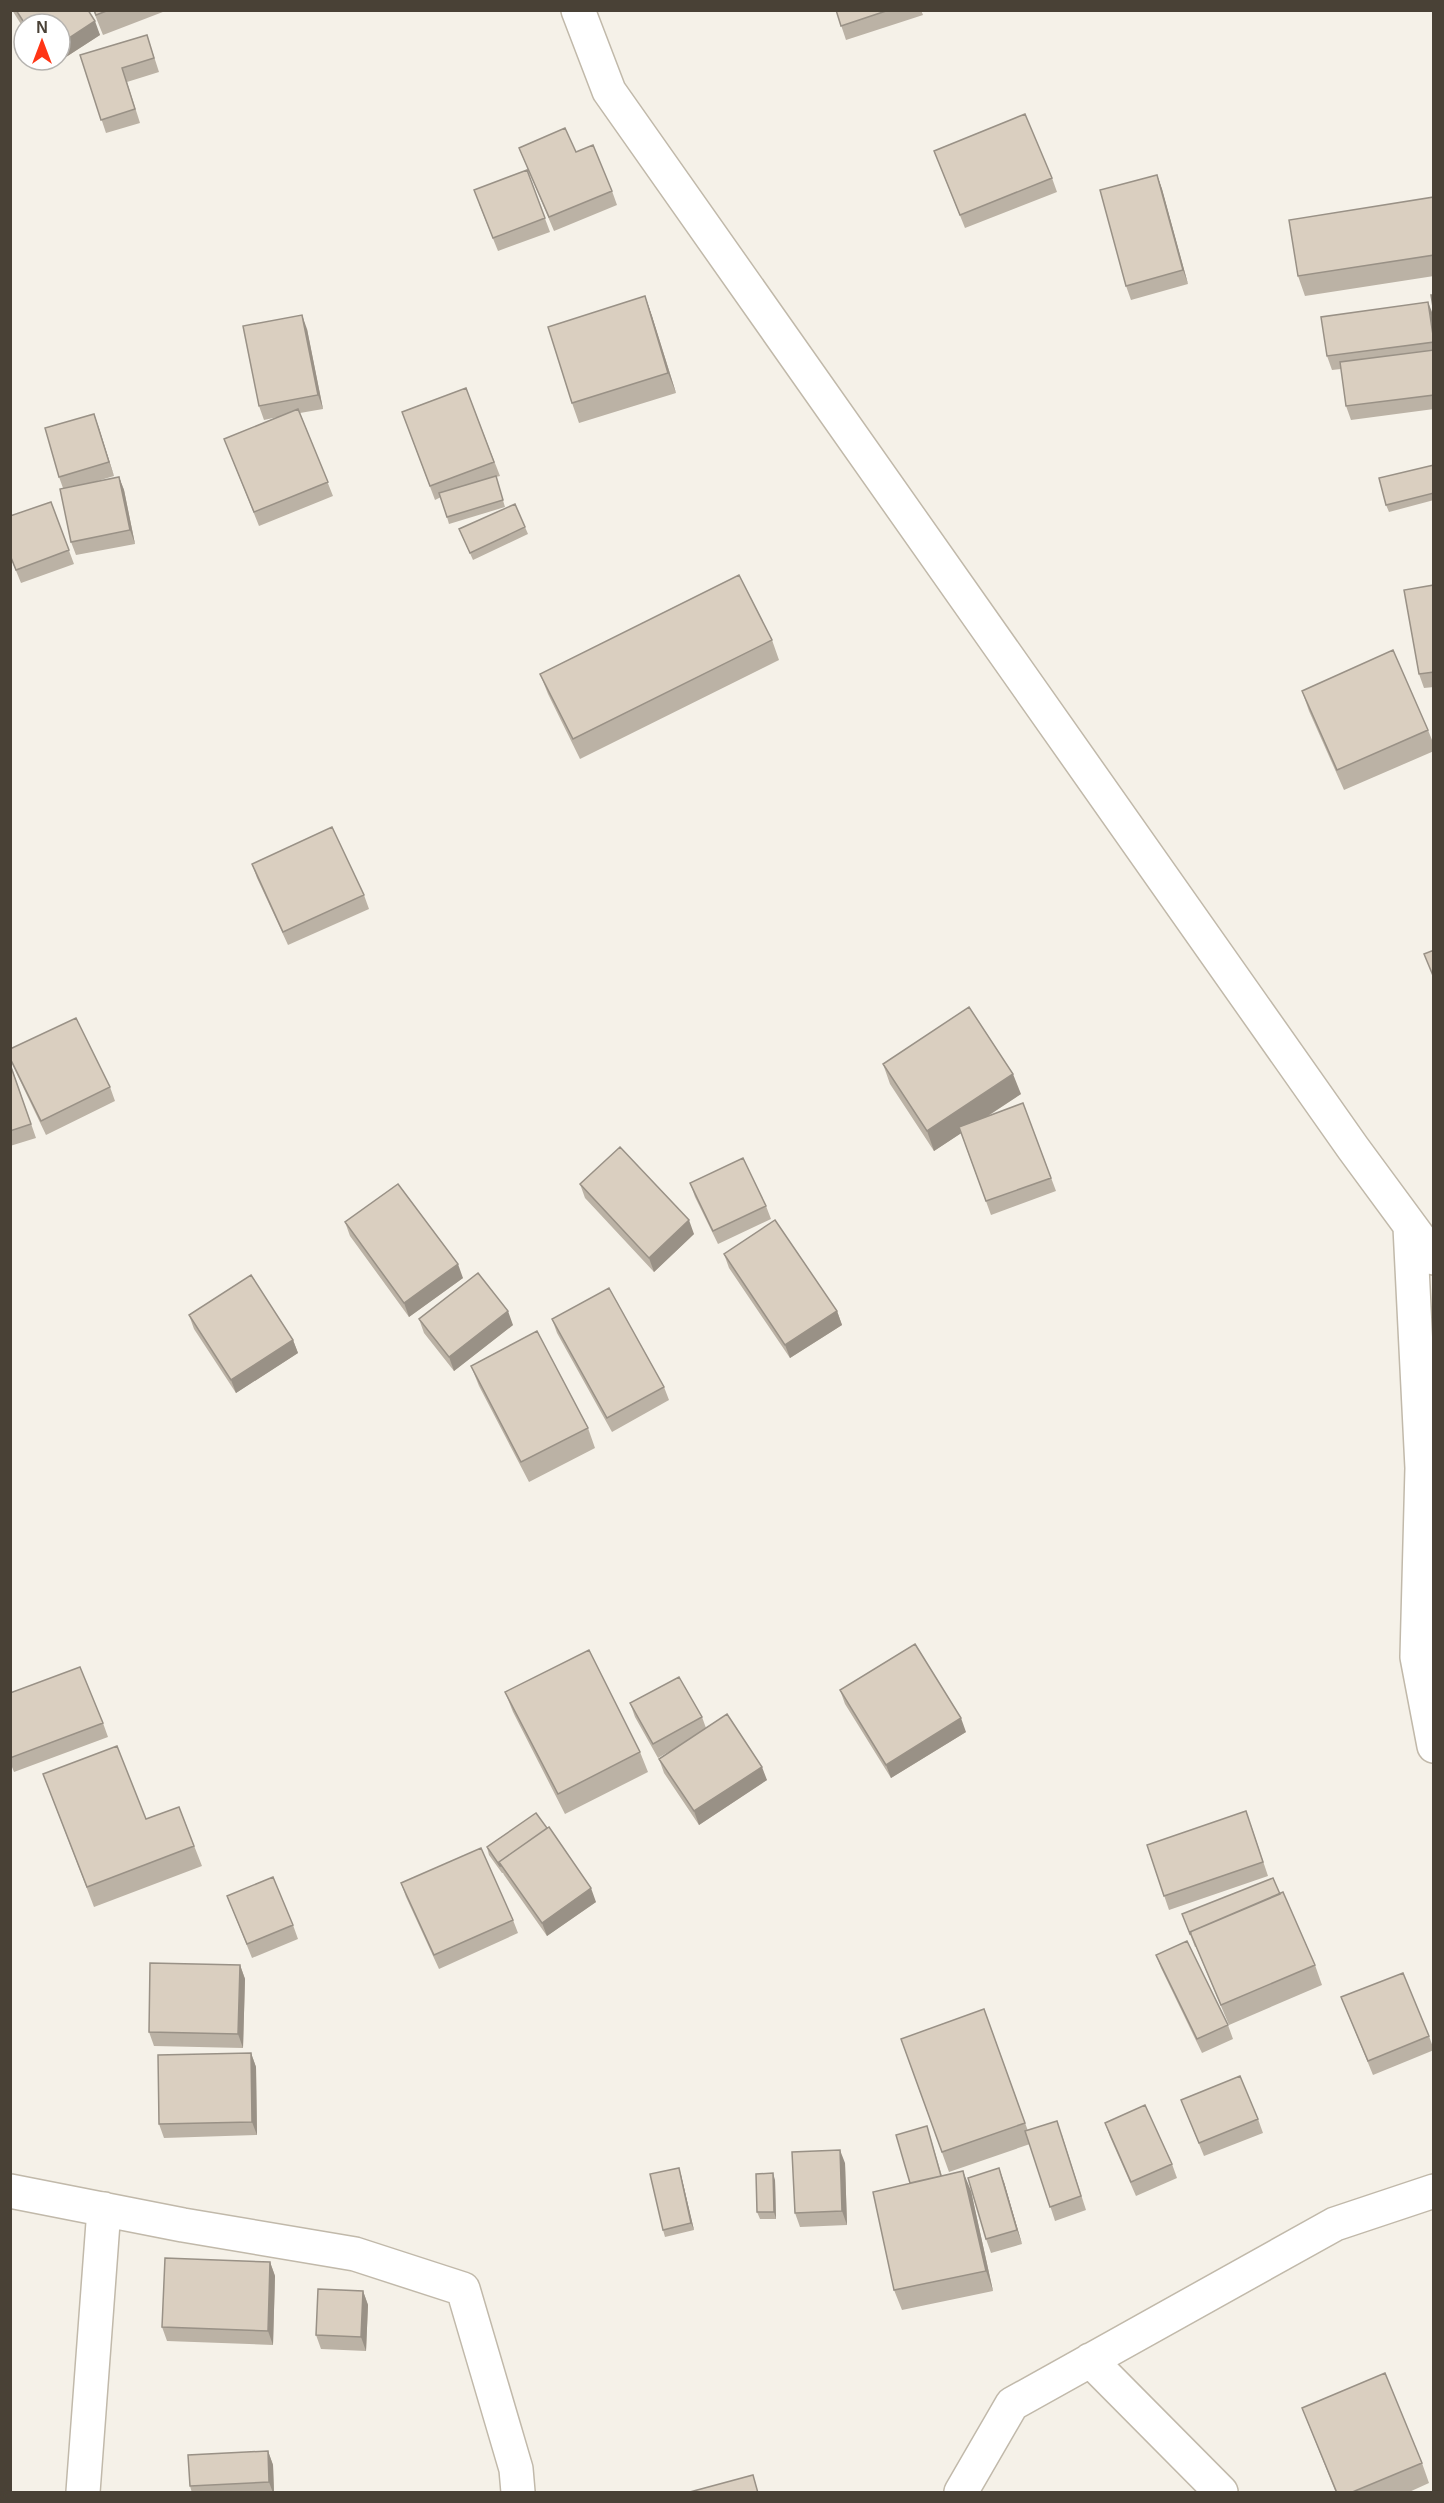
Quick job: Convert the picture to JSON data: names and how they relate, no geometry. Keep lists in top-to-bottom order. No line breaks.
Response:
{"north":"top"}
